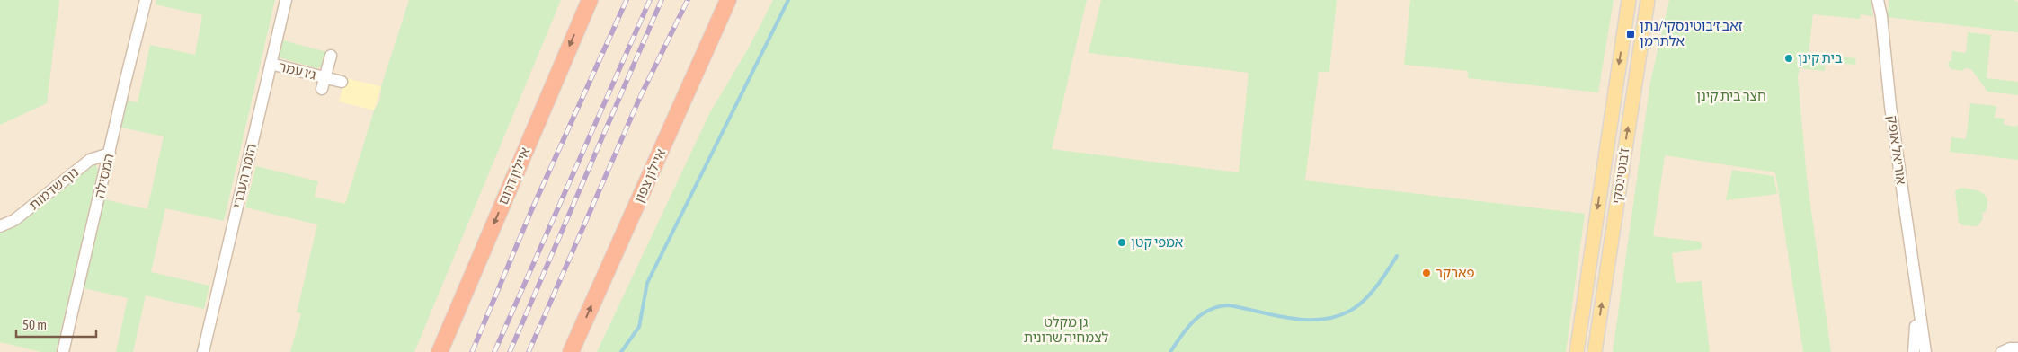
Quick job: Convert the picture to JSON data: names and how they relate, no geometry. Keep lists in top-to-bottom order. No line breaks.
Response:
{"streets":{"highway":["איילון דרום","איילון צפון"],"main road":["ז'בוטינסקי"],"street":["ג׳ו עמר","אוריאל אופק","המסילה","הזמר העברי","נוף שדמות"]},"crossings":[["ג׳ו עמר","הזמר העברי"],["המסילה","נוף שדמות"]],"one_way":["איילון צפון"],"parks":["חצר בית קינן","גן מקלט לצמחיה שרונית"],"places":{"transit":["זאב ז׳בוטינסקי/נתן אלתרמן"],"other":["בית קינן","אמפי קטן","פארקר"]},"scale_bar":"50 m"}
